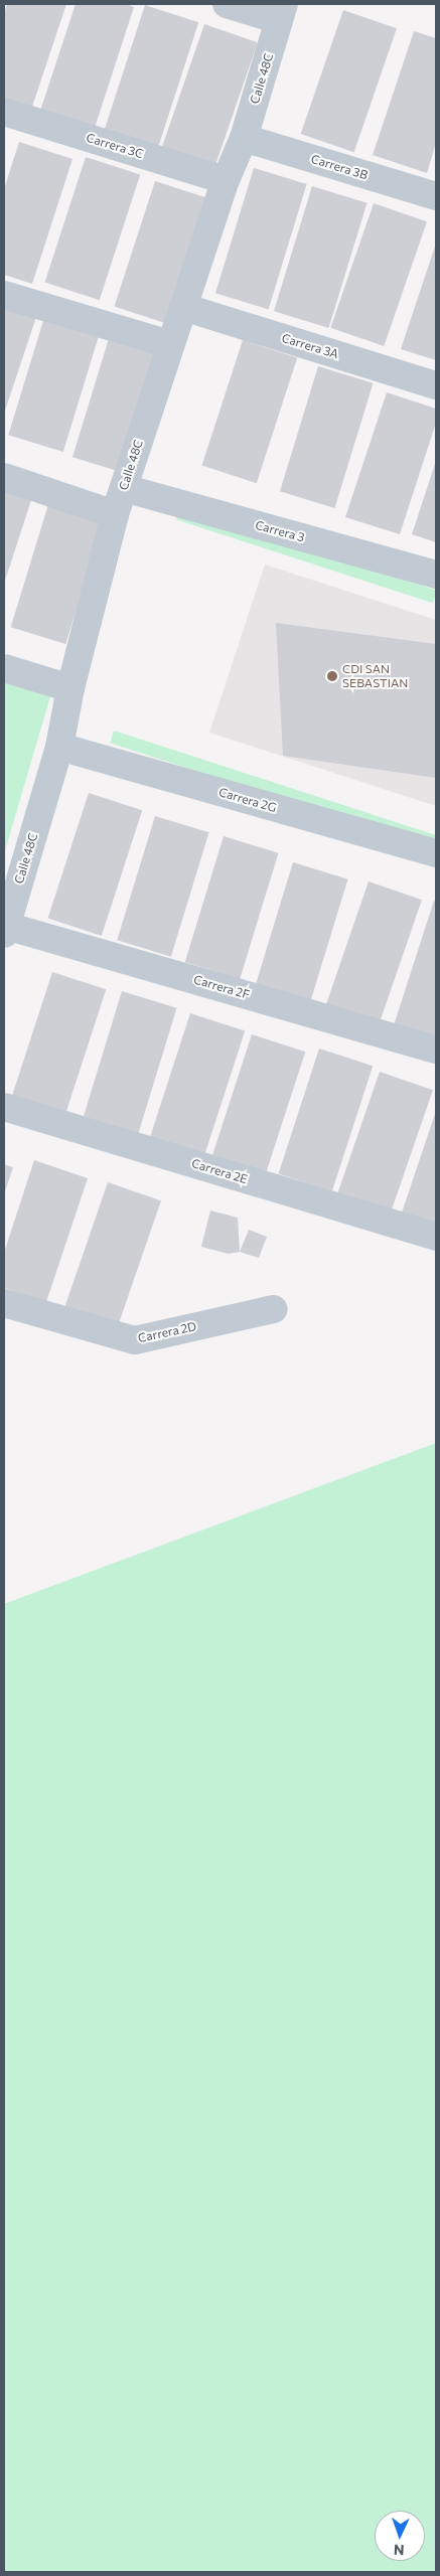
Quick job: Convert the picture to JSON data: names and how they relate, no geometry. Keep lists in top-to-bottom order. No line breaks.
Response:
{"streets":{"street":["Calle 48C","Carrera 3C","Carrera 3B","Carrera 3A","Carrera 3","Carrera 2G","Carrera 2F","Carrera 2E","Carrera 2D"]},"crossings":[["Calle 48C","Carrera 3C"],["Calle 48C","Carrera 3B"],["Calle 48C","Carrera 3A"],["Calle 48C","Carrera 3"],["Calle 48C","Carrera 2G"],["Calle 48C","Carrera 2F"]],"places":["CDI SAN SEBASTIAN"],"north":"bottom"}
